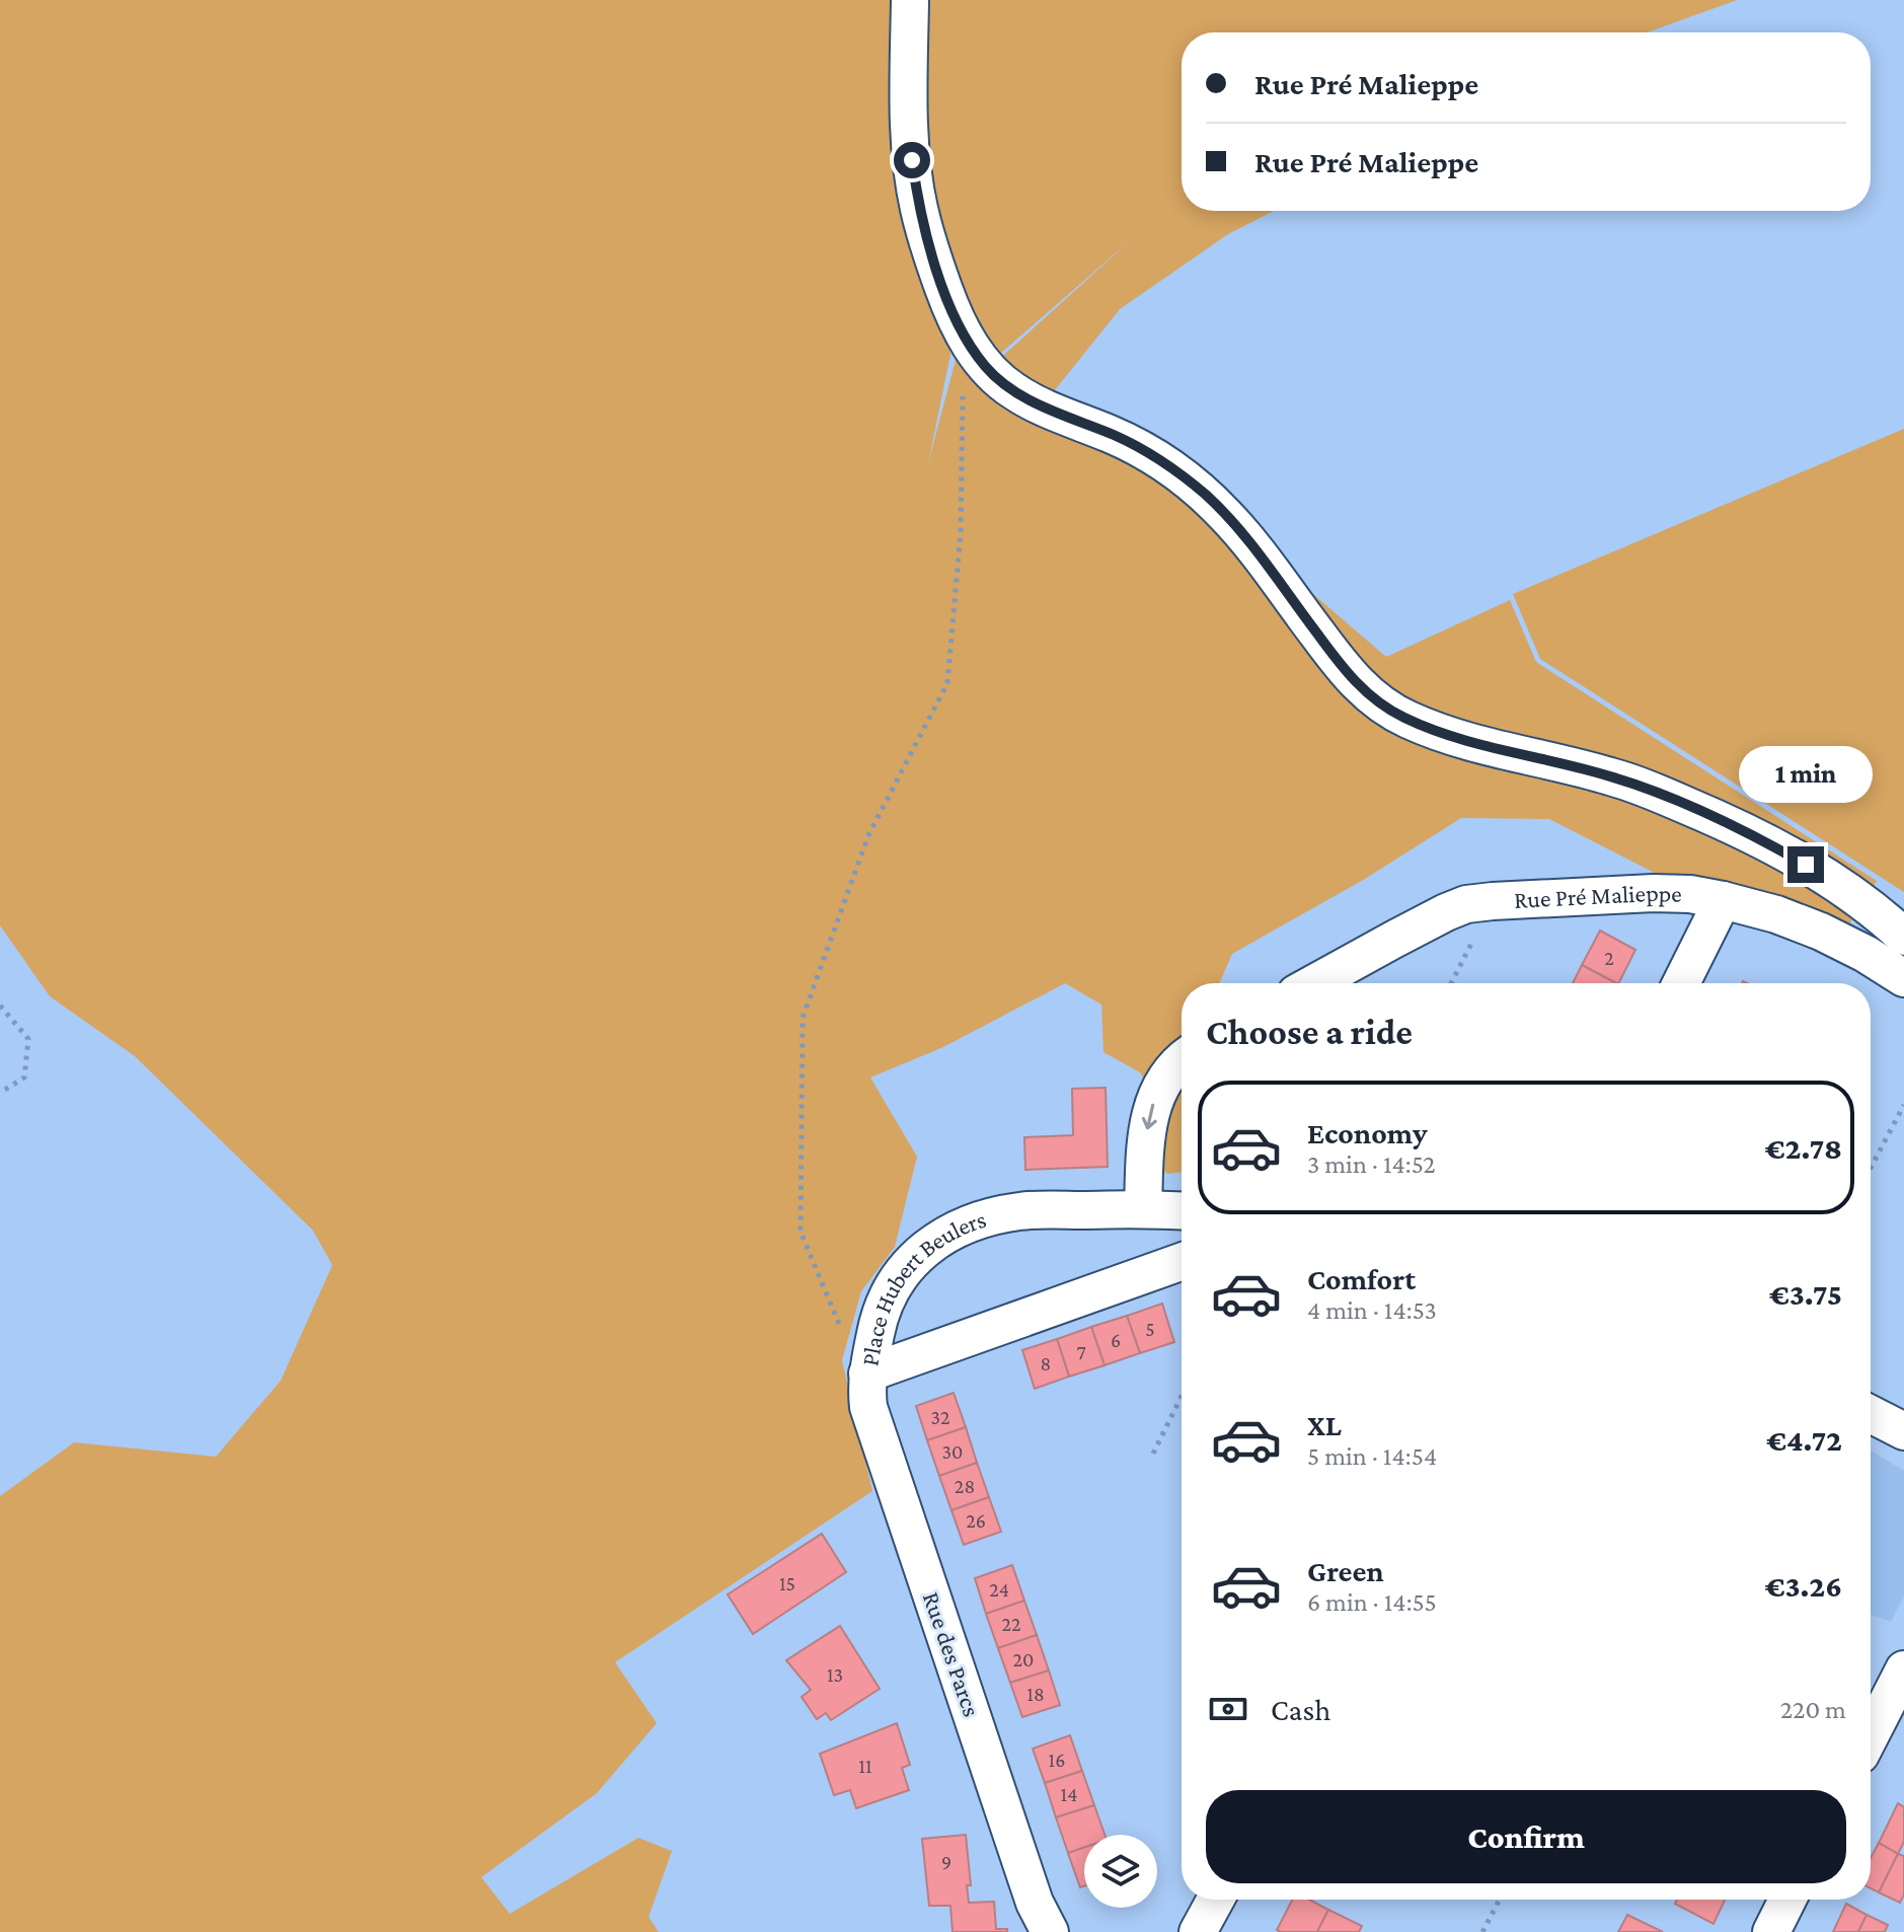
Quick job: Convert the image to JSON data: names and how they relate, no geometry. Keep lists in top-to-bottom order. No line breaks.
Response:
{"streets":{"street":["Rue Pré Malieppe","Place Hubert Beulers","Rue des Parcs"]},"crossings":[["Place Hubert Beulers","Rue des Parcs"]],"house_numbers":["2","5","6","7","8","32","30","28","26","15","24","22","20","13","18","16","11","14","9"],"page":{"banner":["Rue Pré Malieppe","Rue Pré Malieppe"],"bubble":"1 min","heading":"Choose a ride","list":[{"name":"Economy","note":"3 min · 14:52","value":"€2.78"},{"name":"Comfort","note":"4 min · 14:53","value":"€3.75"},{"name":"XL","note":"5 min · 14:54","value":"€4.72"},{"name":"Green","note":"6 min · 14:55","value":"€3.26"}],"pay":["Cash","220 m"],"buttons":"Confirm"}}
